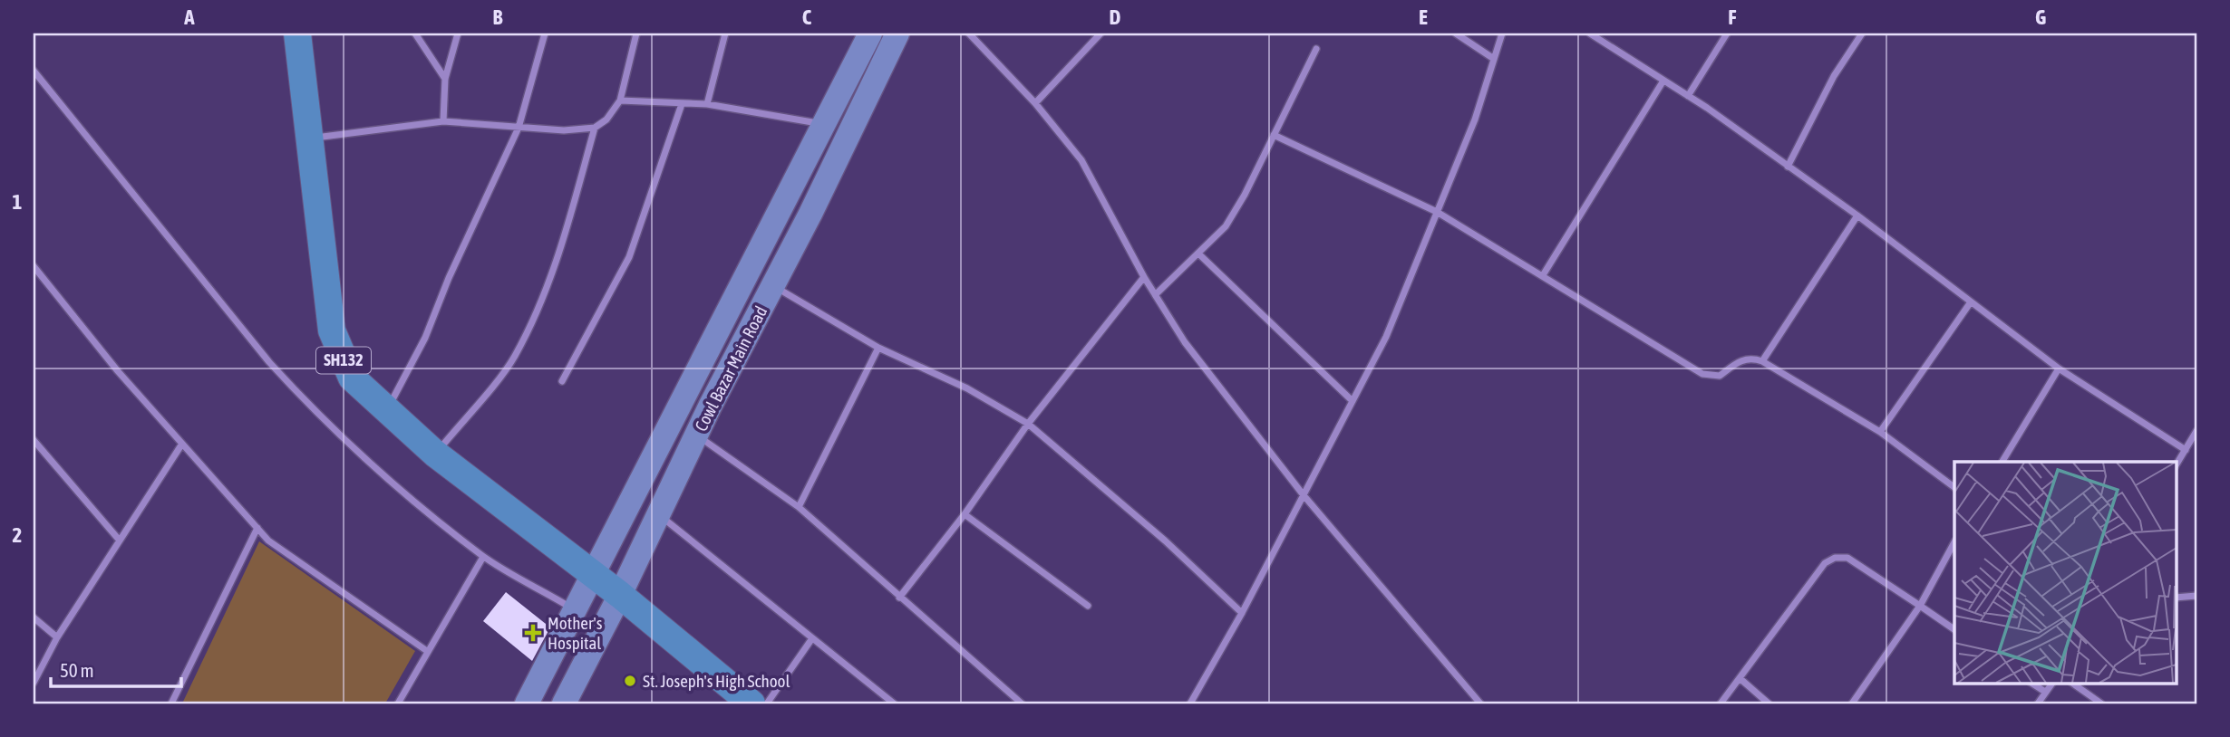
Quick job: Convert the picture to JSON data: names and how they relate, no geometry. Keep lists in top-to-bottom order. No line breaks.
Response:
{"streets":{"main road":["SH132"],"street":["Cowl Bazar Main Road"]},"crossings":[["SH132","Cowl Bazar Main Road"]],"places":{"health":["Mother's Hospital"],"other":["St. Joseph's High School"]},"scale_bar":"50 m","grid":{"columns":["A","B","C","D","E","F","G"],"rows":["1","2"]}}
